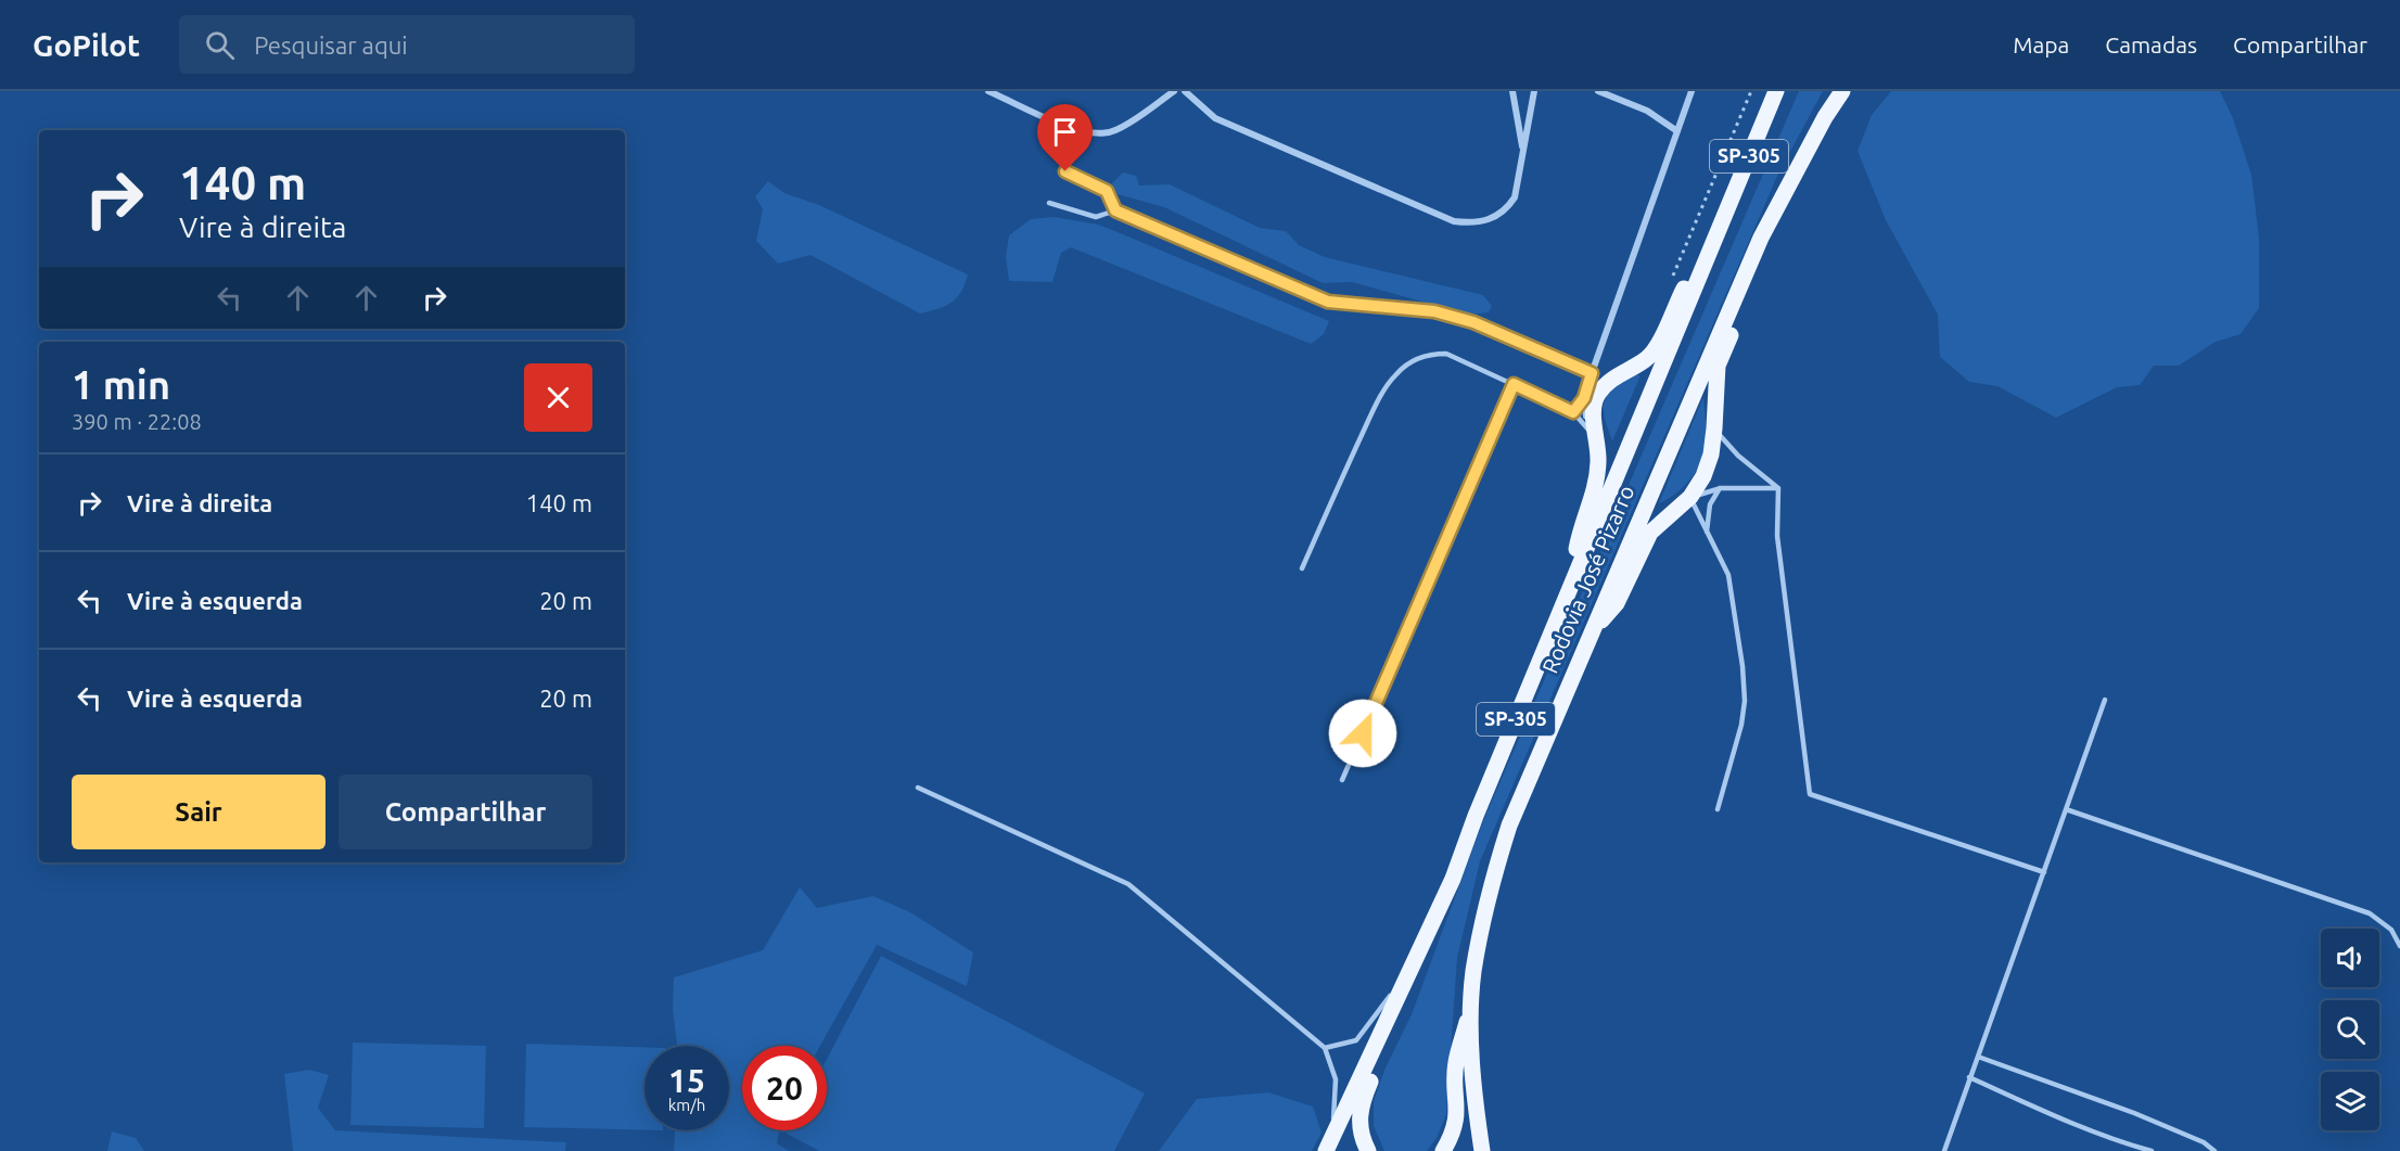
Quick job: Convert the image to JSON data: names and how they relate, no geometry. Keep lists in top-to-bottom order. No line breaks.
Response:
{"streets":{"main road":["SP-305","Rodovia José Pizarro"]},"page":{"header":"GoPilot","search":"Pesquisar aqui","nav":["Mapa","Camadas","Compartilhar"],"turn":["140 m","Vire à direita"],"heading":["1 min","390 m · 22:08"],"list":[{"name":"Vire à direita","value":"140 m"},{"name":"Vire à esquerda","value":"20 m"},{"name":"Vire à esquerda","value":"20 m"}],"buttons":["Sair","Compartilhar"],"speed":"15 km/h","limit":"20"}}
